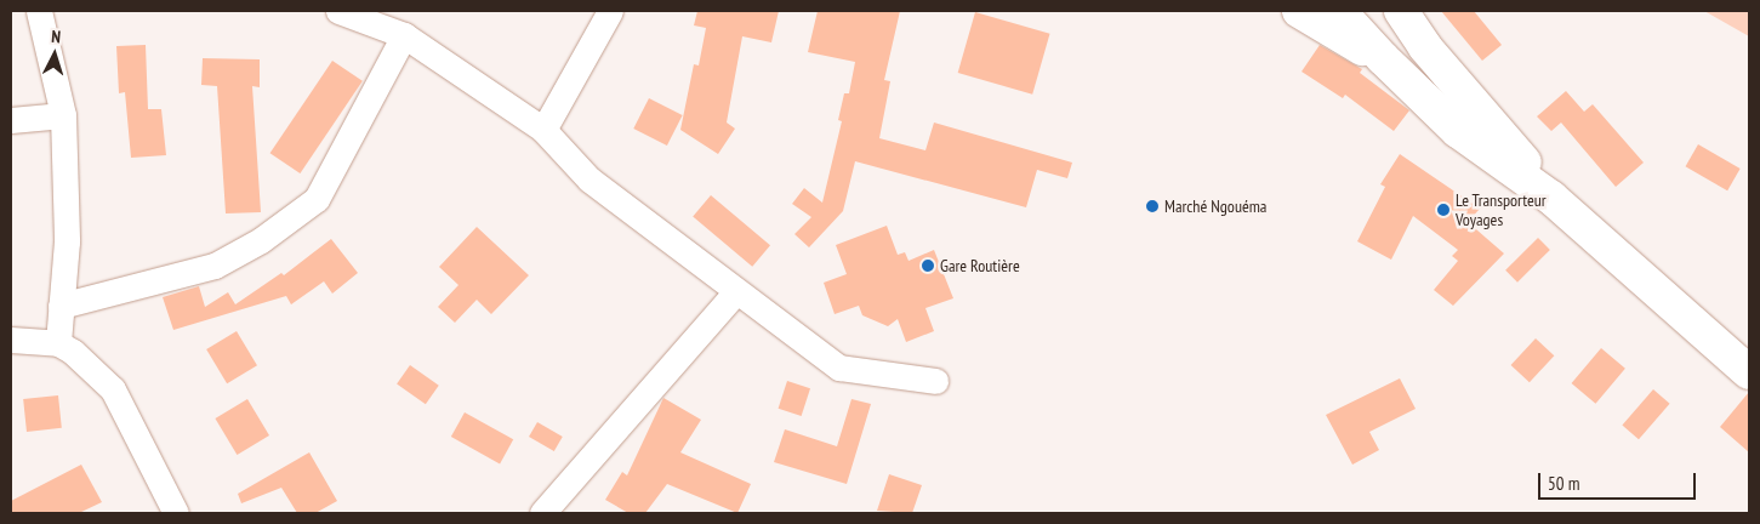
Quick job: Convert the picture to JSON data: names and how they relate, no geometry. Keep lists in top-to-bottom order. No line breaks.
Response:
{"places":["Marché Ngouéma","Le Transporteur Voyages","Gare Routière"],"scale_bar":"50 m","north":"top"}
